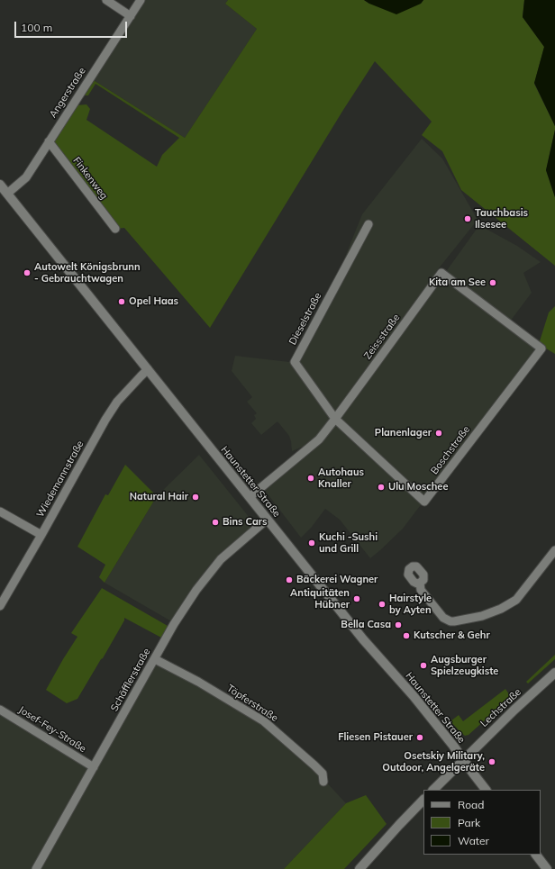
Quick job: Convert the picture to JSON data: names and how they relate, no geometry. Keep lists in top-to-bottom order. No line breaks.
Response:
{"streets":{"main road":["Haunstetter Straße","Lechstraße"],"street":["Angerstraße","Finkenweg","Dieselstraße","Zeissstraße","Boschstraße","Wiedemannstraße","Schäfflerstraße","Töpferstraße","Josef-Fey-Straße"]},"crossings":[["Angerstraße","Finkenweg"],["Angerstraße","Haunstetter Straße"],["Dieselstraße","Zeissstraße"],["Dieselstraße","Boschstraße"],["Zeissstraße","Boschstraße"],["Zeissstraße","Haunstetter Straße"],["Wiedemannstraße","Haunstetter Straße"],["Haunstetter Straße","Schäfflerstraße"],["Haunstetter Straße","Lechstraße"],["Schäfflerstraße","Töpferstraße"],["Schäfflerstraße","Josef-Fey-Straße"]],"places":["Tauchbasis Ilsesee","Autowelt Königsbrunn - Gebrauchtwagen","Kita am See","Opel Haas","Planenlager","Autohaus Knaller","Ulu Moschee","Natural Hair","Bins Cars","Kuchi -Sushi und Grill","Bäckerei Wagner","Antiquitäten Hübner","Hairstyle by Ayten","Bella Casa","Kutscher & Gehr","Augsburger Spielzeugkiste","Fliesen Pistauer","Osetskiy Military, Outdoor, Angelgeräte"],"legend":["Road","Park","Water"],"scale_bar":"100 m"}
